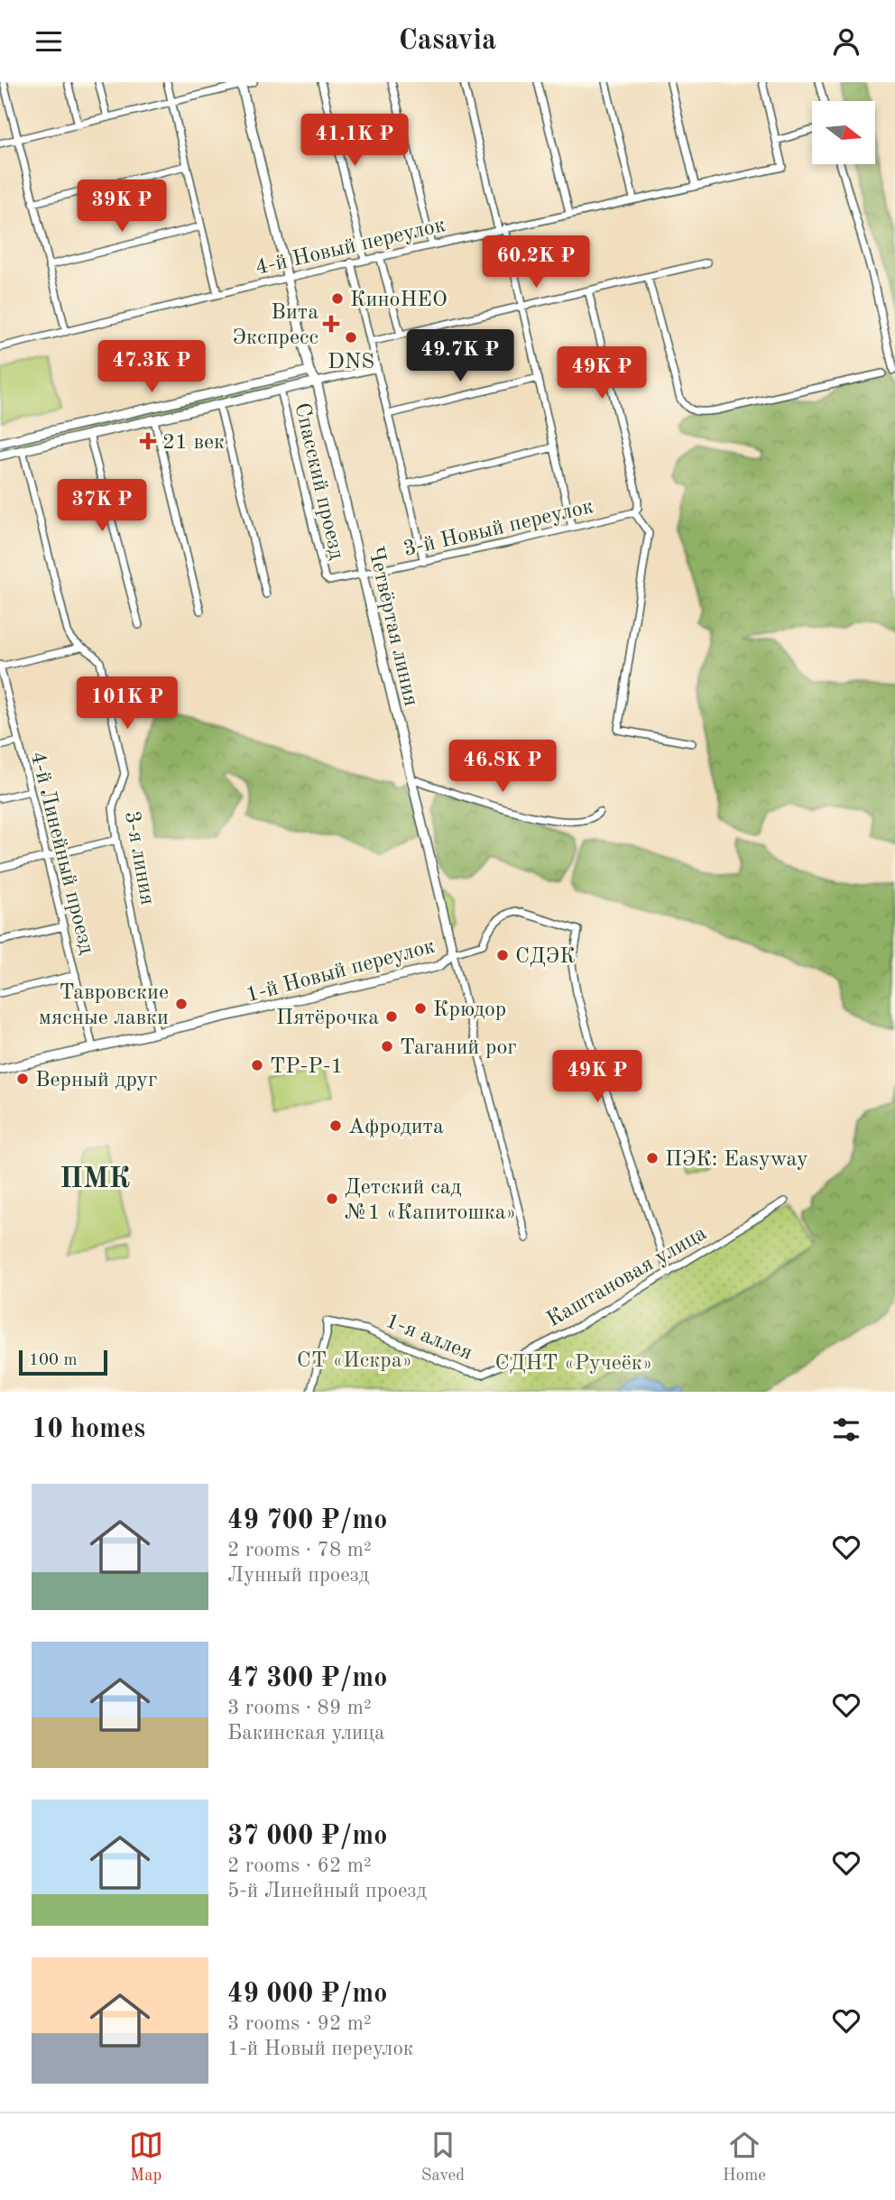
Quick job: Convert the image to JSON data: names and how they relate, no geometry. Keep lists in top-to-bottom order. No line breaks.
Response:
{"streets":{"street":["4-й Новый переулок","Спасский проезд","3-й Новый переулок","Четвёртая линия","4-й Линейный проезд","3-я линия","1-й Новый переулок","Каштановая улица","1-я аллея"]},"crossings":[["Спасский проезд","3-й Новый переулок"],["Спасский проезд","Четвёртая линия"],["3-й Новый переулок","Четвёртая линия"],["Четвёртая линия","1-й Новый переулок"],["4-й Линейный проезд","1-й Новый переулок"],["3-я линия","1-й Новый переулок"],["1-й Новый переулок","Каштановая улица"],["Каштановая улица","1-я аллея"]],"districts":["ПМК"],"parks":["СТ «Искра»","СДНТ «Ручеёк»"],"places":{"other":["КиноНЕО","DNS","СДЭК","Тавровские мясные лавки","Крюдор","Пятёрочка","Таганий рог","ТР-Р-1","Верный друг","Афродита","ПЭК: Easyway","Детский сад №1 «Капитошка»"],"health":["Вита Экспресс","21 век"]},"scale_bar":"100 m","north":"right","page":{"header":"Casavia","price":["41.1K ₽","39K ₽","60.2K ₽","49.7K ₽","47.3K ₽","49K ₽","37K ₽","101K ₽","46.8K ₽","49K ₽"],"scale":"100 m","heading":"10 homes","list":[{"name":"49 700 ₽/mo","note":"2 rooms · 78 m² · Лунный проезд"},{"name":"47 300 ₽/mo","note":"3 rooms · 89 m² · Бакинская улица"},{"name":"37 000 ₽/mo","note":"2 rooms · 62 m² · 5-й Линейный проезд"},{"name":"49 000 ₽/mo","note":"3 rooms · 92 m² · 1-й Новый переулок"}],"tabs":["Map","Saved","Home"]}}
